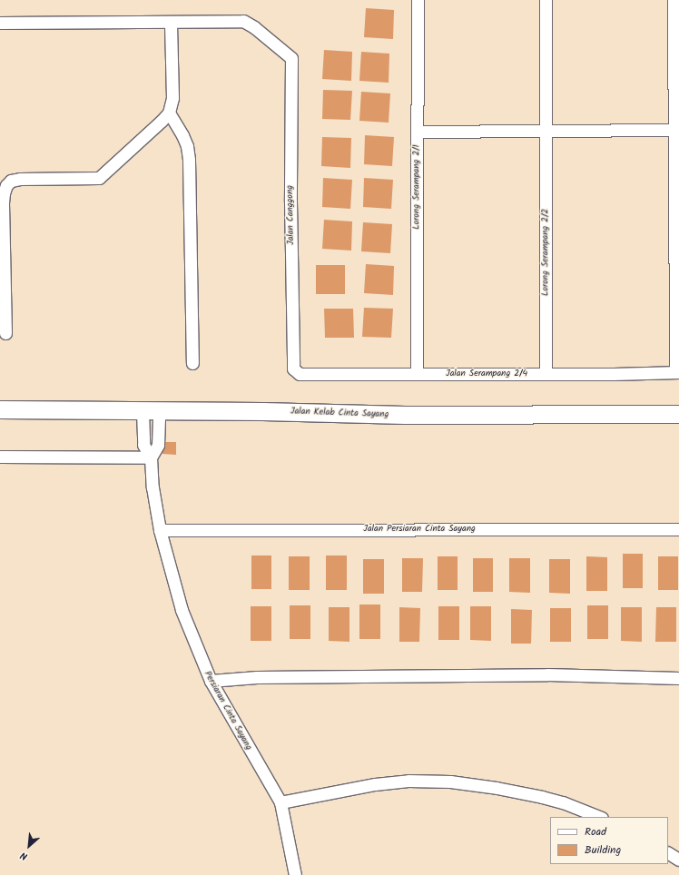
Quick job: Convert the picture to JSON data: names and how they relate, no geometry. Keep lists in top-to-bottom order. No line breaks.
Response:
{"streets":{"main road":["Jalan Kelab Cinta Sayang"],"street":["Lorong Serampang 2/1","Jalan Canggong","Lorong Serampang 2/2","Jalan Serampang 2/4","Jalan Persiaran Cinta Sayang","Persiaran Cinta Sayang"]},"crossings":[["Lorong Serampang 2/1","Jalan Serampang 2/4"],["Jalan Canggong","Jalan Serampang 2/4"],["Lorong Serampang 2/2","Jalan Serampang 2/4"],["Jalan Persiaran Cinta Sayang","Persiaran Cinta Sayang"]],"legend":["Road","Building"],"north":"bottom left"}
